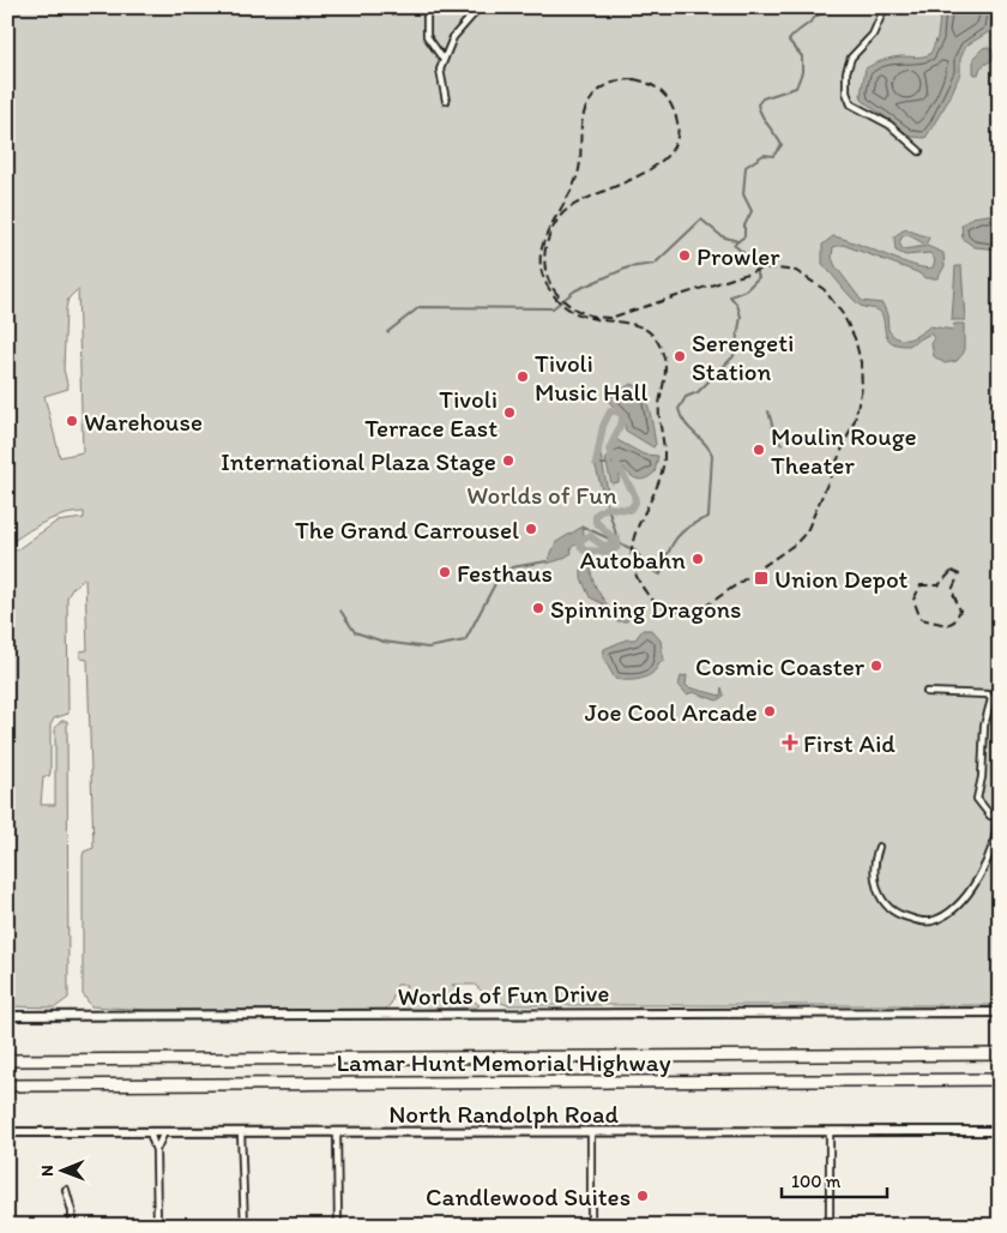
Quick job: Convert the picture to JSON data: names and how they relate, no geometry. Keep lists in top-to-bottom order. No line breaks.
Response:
{"streets":{"highway":["Lamar Hunt Memorial Highway"],"main road":["Worlds of Fun Drive","North Randolph Road"]},"parks":["Worlds of Fun"],"places":{"other":["Prowler","Serengeti Station","Tivoli Music Hall","Tivoli Terrace East","Warehouse","Moulin Rouge Theater","International Plaza Stage","The Grand Carrousel","Autobahn","Festhaus","Spinning Dragons","Cosmic Coaster","Joe Cool Arcade","Candlewood Suites"],"transit":["Union Depot"],"health":["First Aid"]},"scale_bar":"100 m","north":"left"}
